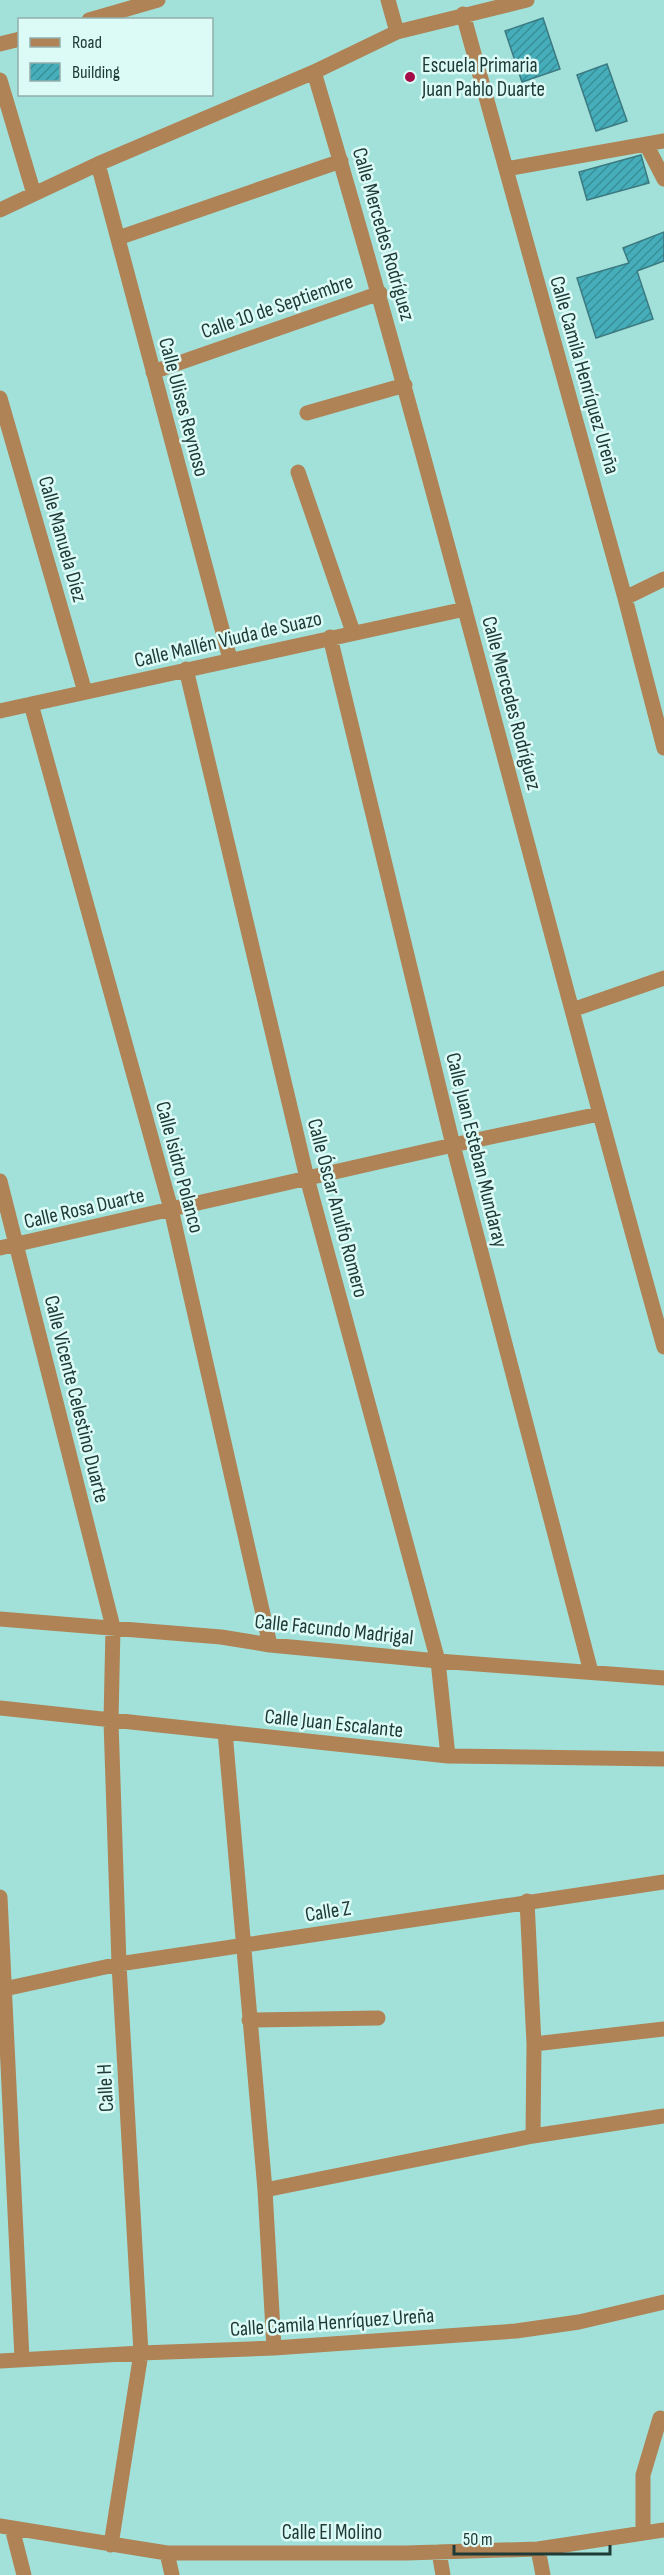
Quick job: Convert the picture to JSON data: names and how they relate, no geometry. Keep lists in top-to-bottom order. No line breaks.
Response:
{"streets":{"street":["Calle Mercedes Rodríguez","Calle 10 de Septiembre","Calle Camila Henríquez Ureña","Calle Ulises Reynoso","Calle Manuela Díez","Calle Mallén Viuda de Suazo","Calle Juan Esteban Mundaray","Calle Isidro Polanco","Calle Rosa Duarte","Calle Óscar Anulfo Romero","Calle Vicente Celestino Duarte","Calle Facundo Madrigal","Calle Juan Escalante","Calle Z","Calle H","Calle El Molino"]},"crossings":[["Calle Mercedes Rodríguez","Calle 10 de Septiembre"],["Calle Mercedes Rodríguez","Calle Mallén Viuda de Suazo"],["Calle Mercedes Rodríguez","Calle Rosa Duarte"],["Calle 10 de Septiembre","Calle Ulises Reynoso"],["Calle Camila Henríquez Ureña","Calle H"],["Calle Ulises Reynoso","Calle Mallén Viuda de Suazo"],["Calle Manuela Díez","Calle Mallén Viuda de Suazo"],["Calle Mallén Viuda de Suazo","Calle Juan Esteban Mundaray"],["Calle Mallén Viuda de Suazo","Calle Isidro Polanco"],["Calle Mallén Viuda de Suazo","Calle Óscar Anulfo Romero"],["Calle Juan Esteban Mundaray","Calle Rosa Duarte"],["Calle Juan Esteban Mundaray","Calle Facundo Madrigal"],["Calle Isidro Polanco","Calle Rosa Duarte"],["Calle Isidro Polanco","Calle Facundo Madrigal"],["Calle Rosa Duarte","Calle Óscar Anulfo Romero"],["Calle Rosa Duarte","Calle Vicente Celestino Duarte"],["Calle Óscar Anulfo Romero","Calle Facundo Madrigal"],["Calle Óscar Anulfo Romero","Calle Juan Escalante"],["Calle Vicente Celestino Duarte","Calle Facundo Madrigal"],["Calle Vicente Celestino Duarte","Calle H"],["Calle Facundo Madrigal","Calle H"],["Calle Juan Escalante","Calle H"],["Calle Z","Calle H"],["Calle H","Calle El Molino"]],"places":["Escuela Primaria Juan Pablo Duarte"],"legend":["Road","Building"],"scale_bar":"50 m"}
